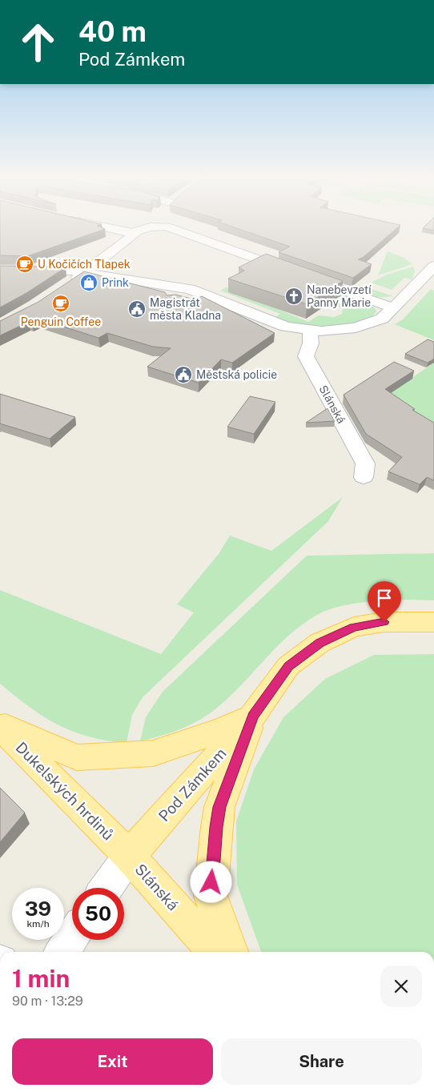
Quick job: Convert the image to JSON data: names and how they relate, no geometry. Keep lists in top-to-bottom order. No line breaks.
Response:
{"streets":{"main road":["Slánská","Pod Zámkem","Dukelských hrdinů"]},"crossings":[["Slánská","Pod Zámkem"],["Slánská","Dukelských hrdinů"],["Pod Zámkem","Dukelských hrdinů"]],"places":{"cafe":["U Kočičích Tlapek","Penguin Coffee"],"shop":["Prink"],"church":["Nanebevzetí Panny Marie"],"public building":["Magistrát města Kladna","Městská policie"]},"page":{"turn":["40 m","Pod Zámkem"],"speed":"39 km/h","limit":"50","heading":["1 min","90 m · 13:29"],"buttons":["Exit","Share"]}}
